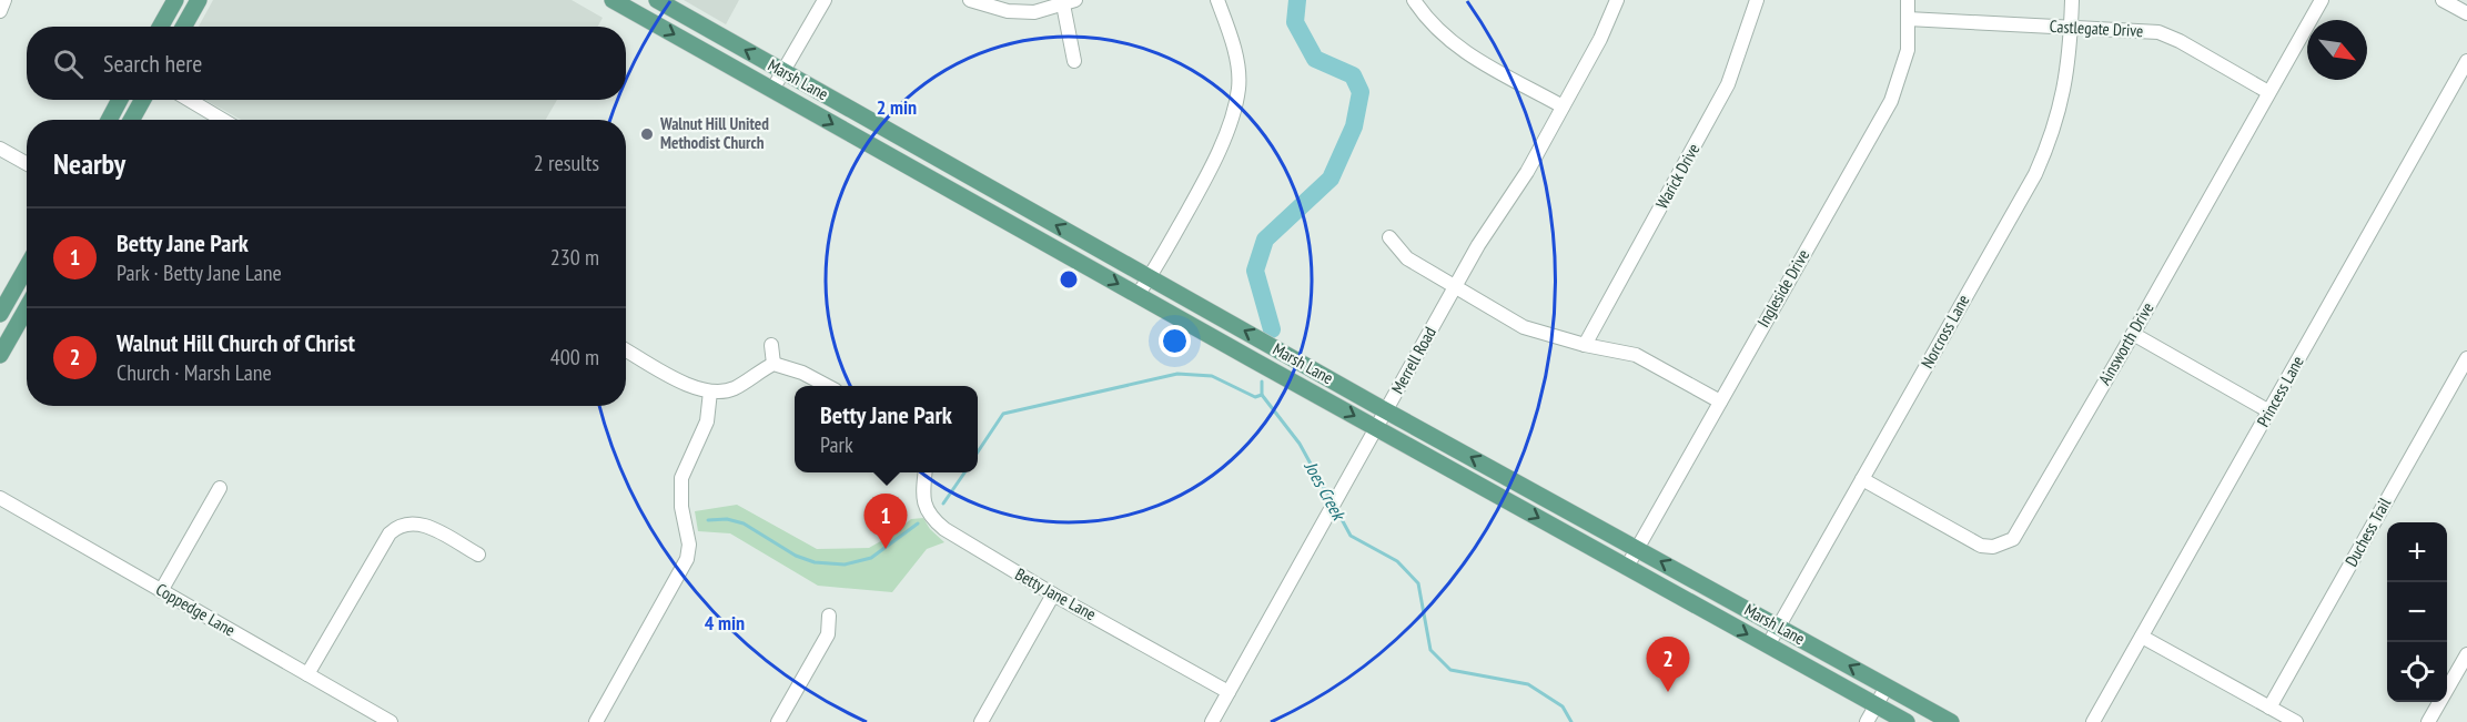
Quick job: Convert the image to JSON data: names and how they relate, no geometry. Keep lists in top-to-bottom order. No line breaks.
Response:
{"streets":{"main road":["Marsh Lane"],"street":["Castlegate Drive","Warick Drive","Ingleside Drive","Norcross Lane","Ainsworth Drive","Merrell Road","Princess Lane","Duchess Trail","Betty Jane Lane","Coppedge Lane"]},"crossings":[["Castlegate Drive","Ingleside Drive"],["Castlegate Drive","Norcross Lane"],["Castlegate Drive","Ainsworth Drive"],["Marsh Lane","Ingleside Drive"],["Marsh Lane","Norcross Lane"],["Marsh Lane","Merrell Road"],["Norcross Lane","Ainsworth Drive"],["Merrell Road","Betty Jane Lane"]],"water":["Joes Creek"],"places":["Walnut Hill United Methodist Church"],"north":"bottom right","page":{"search":"Search here","heading":["Nearby","2 results"],"list":[{"mark":"1","name":"Betty Jane Park","note":"Park · Betty Jane Lane","value":"230 m"},{"mark":"2","name":"Walnut Hill Church of Christ","note":"Church · Marsh Lane","value":"400 m"}],"popup":["Betty Jane Park","Park"],"pins":["1","2"],"map_buttons":["+","−"]},"rings":["2 min","4 min"]}
